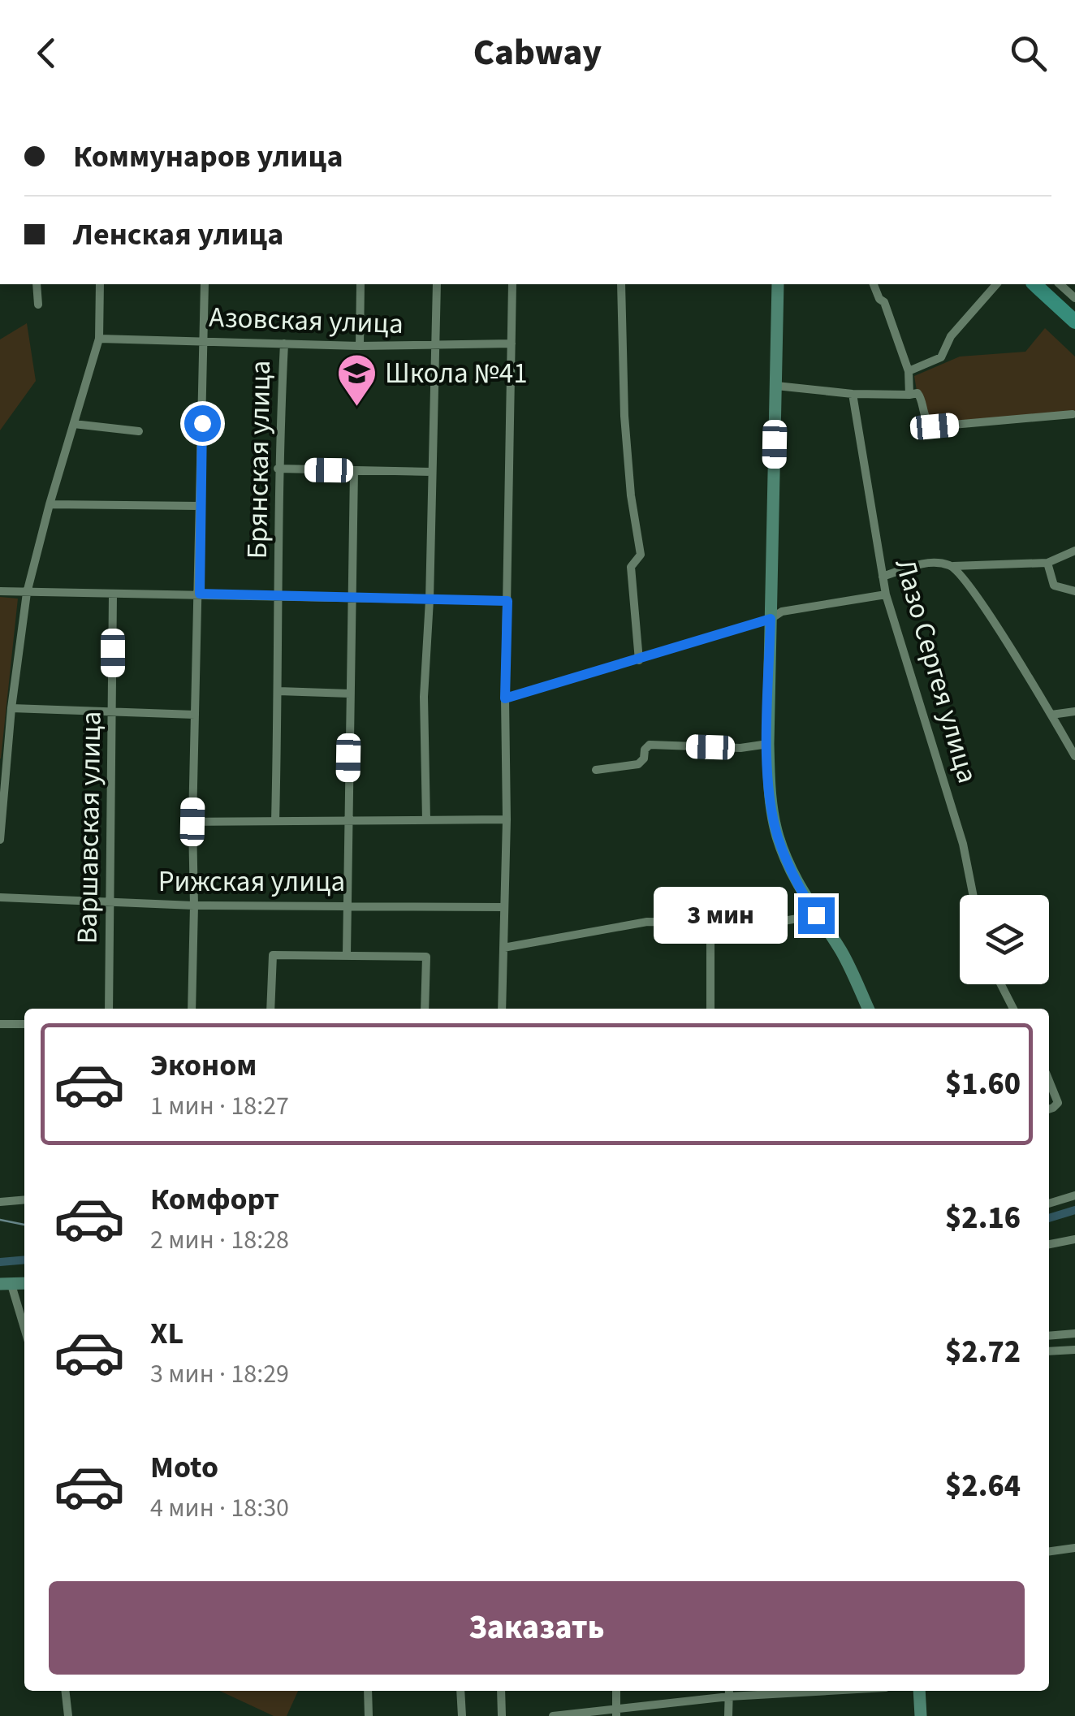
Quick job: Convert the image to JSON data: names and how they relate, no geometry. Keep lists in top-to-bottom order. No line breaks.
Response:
{"streets":{"street":["Азовская улица","Брянская улица","Лазо Сергея улица","Варшавская улица","Рижская улица"]},"crossings":[["Азовская улица","Брянская улица"],["Варшавская улица","Рижская улица"]],"places":{"school or university":["Школа №41"]},"page":{"header":"Cabway","banner":["Коммунаров улица","Ленская улица"],"bubble":"3 мин","list":[{"name":"Эконом","note":"1 мин · 18:27","value":"$1.60"},{"name":"Комфорт","note":"2 мин · 18:28","value":"$2.16"},{"name":"XL","note":"3 мин · 18:29","value":"$2.72"},{"name":"Moto","note":"4 мин · 18:30","value":"$2.64"}],"buttons":"Заказать"}}
